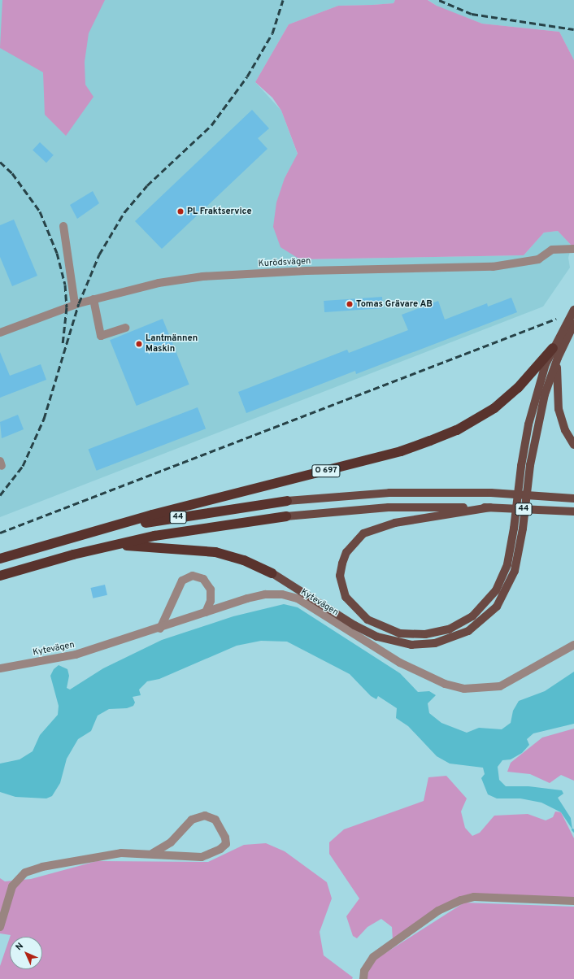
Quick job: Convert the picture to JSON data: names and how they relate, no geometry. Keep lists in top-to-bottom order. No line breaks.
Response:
{"streets":{"highway":["O 697","44"],"street":["Kurödsvägen","Kytevägen"]},"crossings":[["O 697","44"]],"places":["PL Fraktservice","Tomas Grävare AB","Lantmännen Maskin"],"north":"top left"}
